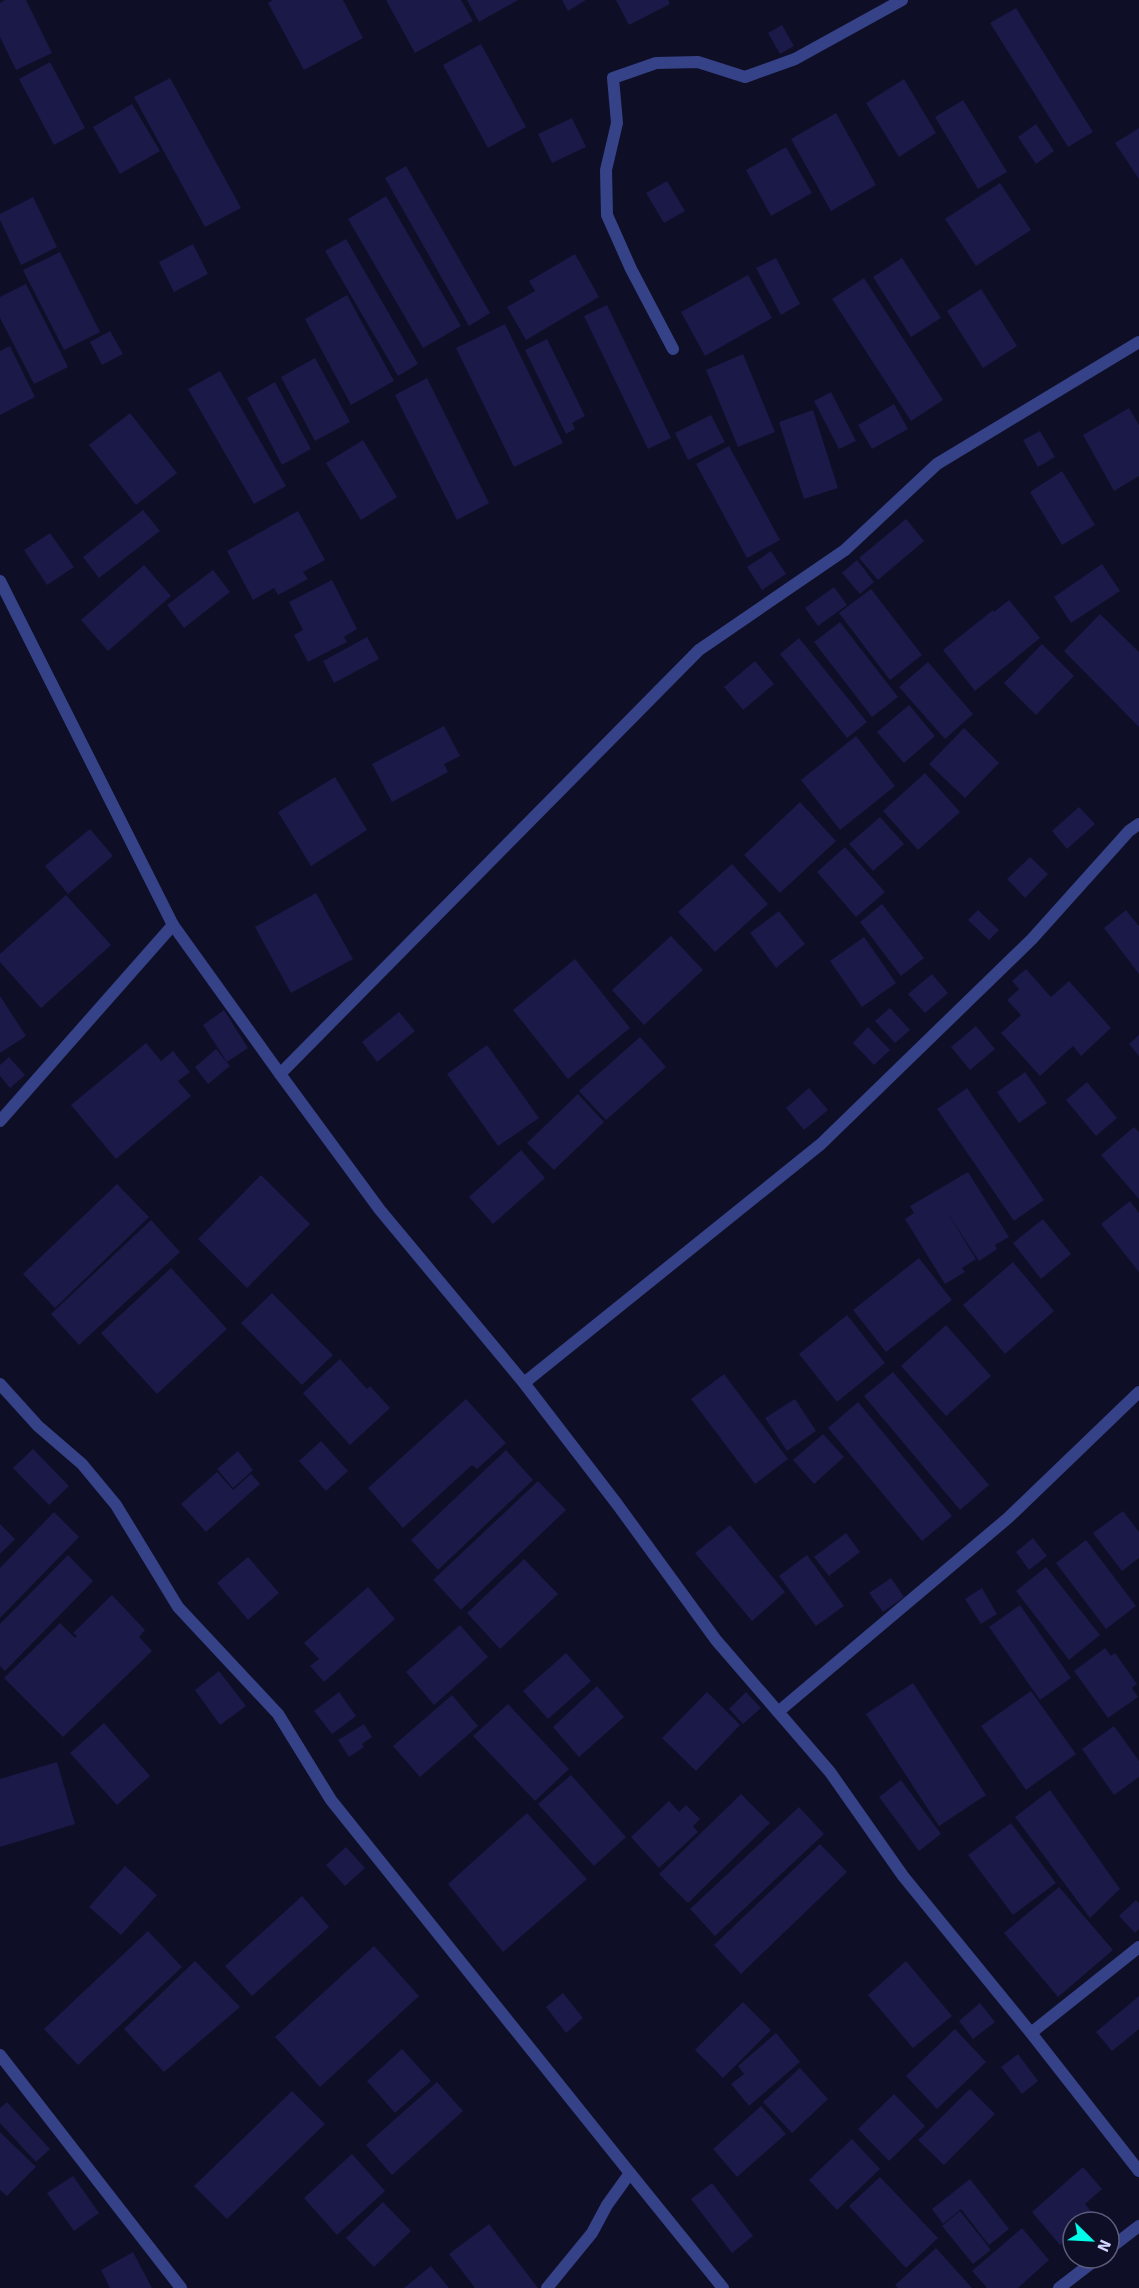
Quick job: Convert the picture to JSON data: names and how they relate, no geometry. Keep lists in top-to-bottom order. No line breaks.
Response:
{"north":"bottom right"}
